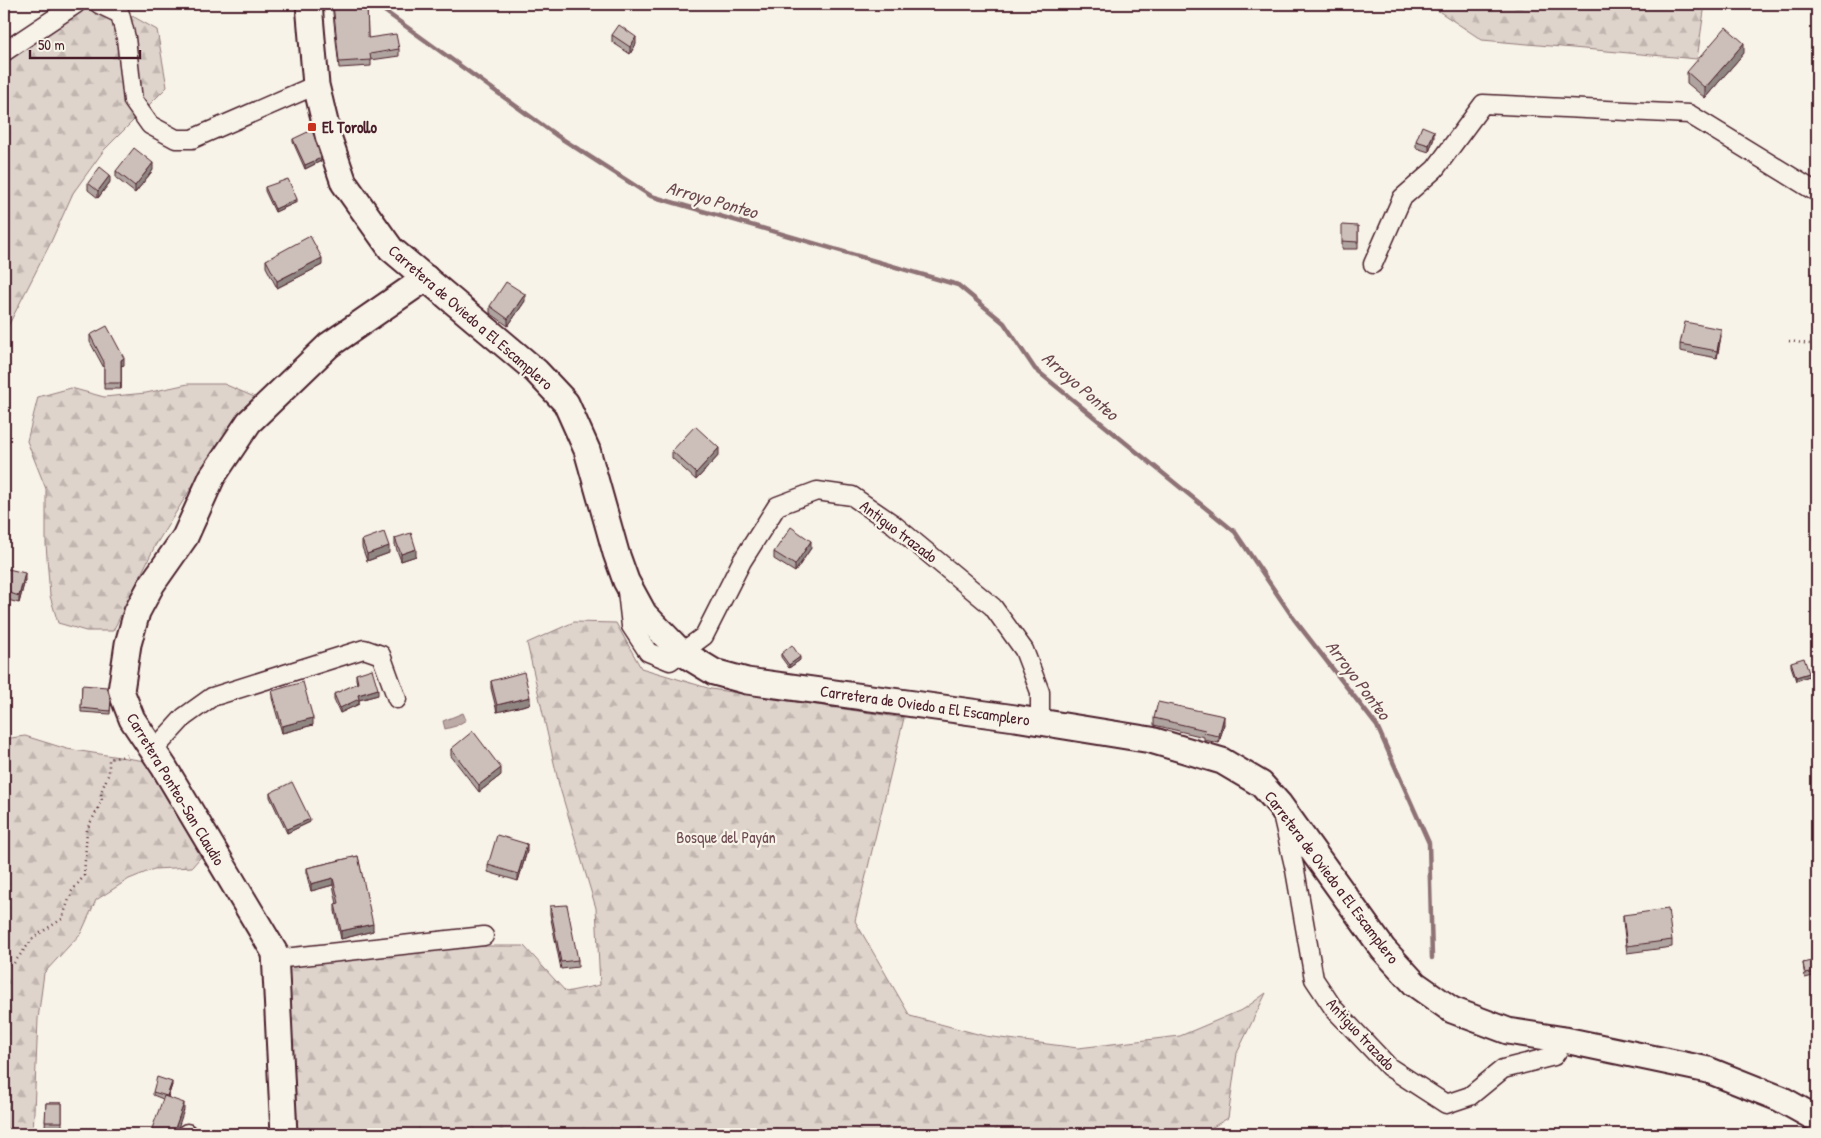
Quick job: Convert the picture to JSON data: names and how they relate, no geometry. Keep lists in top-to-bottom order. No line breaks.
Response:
{"streets":{"street":["Carretera de Oviedo a El Escamplero","Antiguo trazado","Carretera Ponteo-San Claudio"]},"crossings":[["Carretera de Oviedo a El Escamplero","Antiguo trazado"],["Carretera de Oviedo a El Escamplero","Carretera Ponteo-San Claudio"]],"water":["Arroyo Ponteo"],"parks":["Bosque del Payán"],"places":{"transit":["El Torollo"]},"scale_bar":"50 m"}
